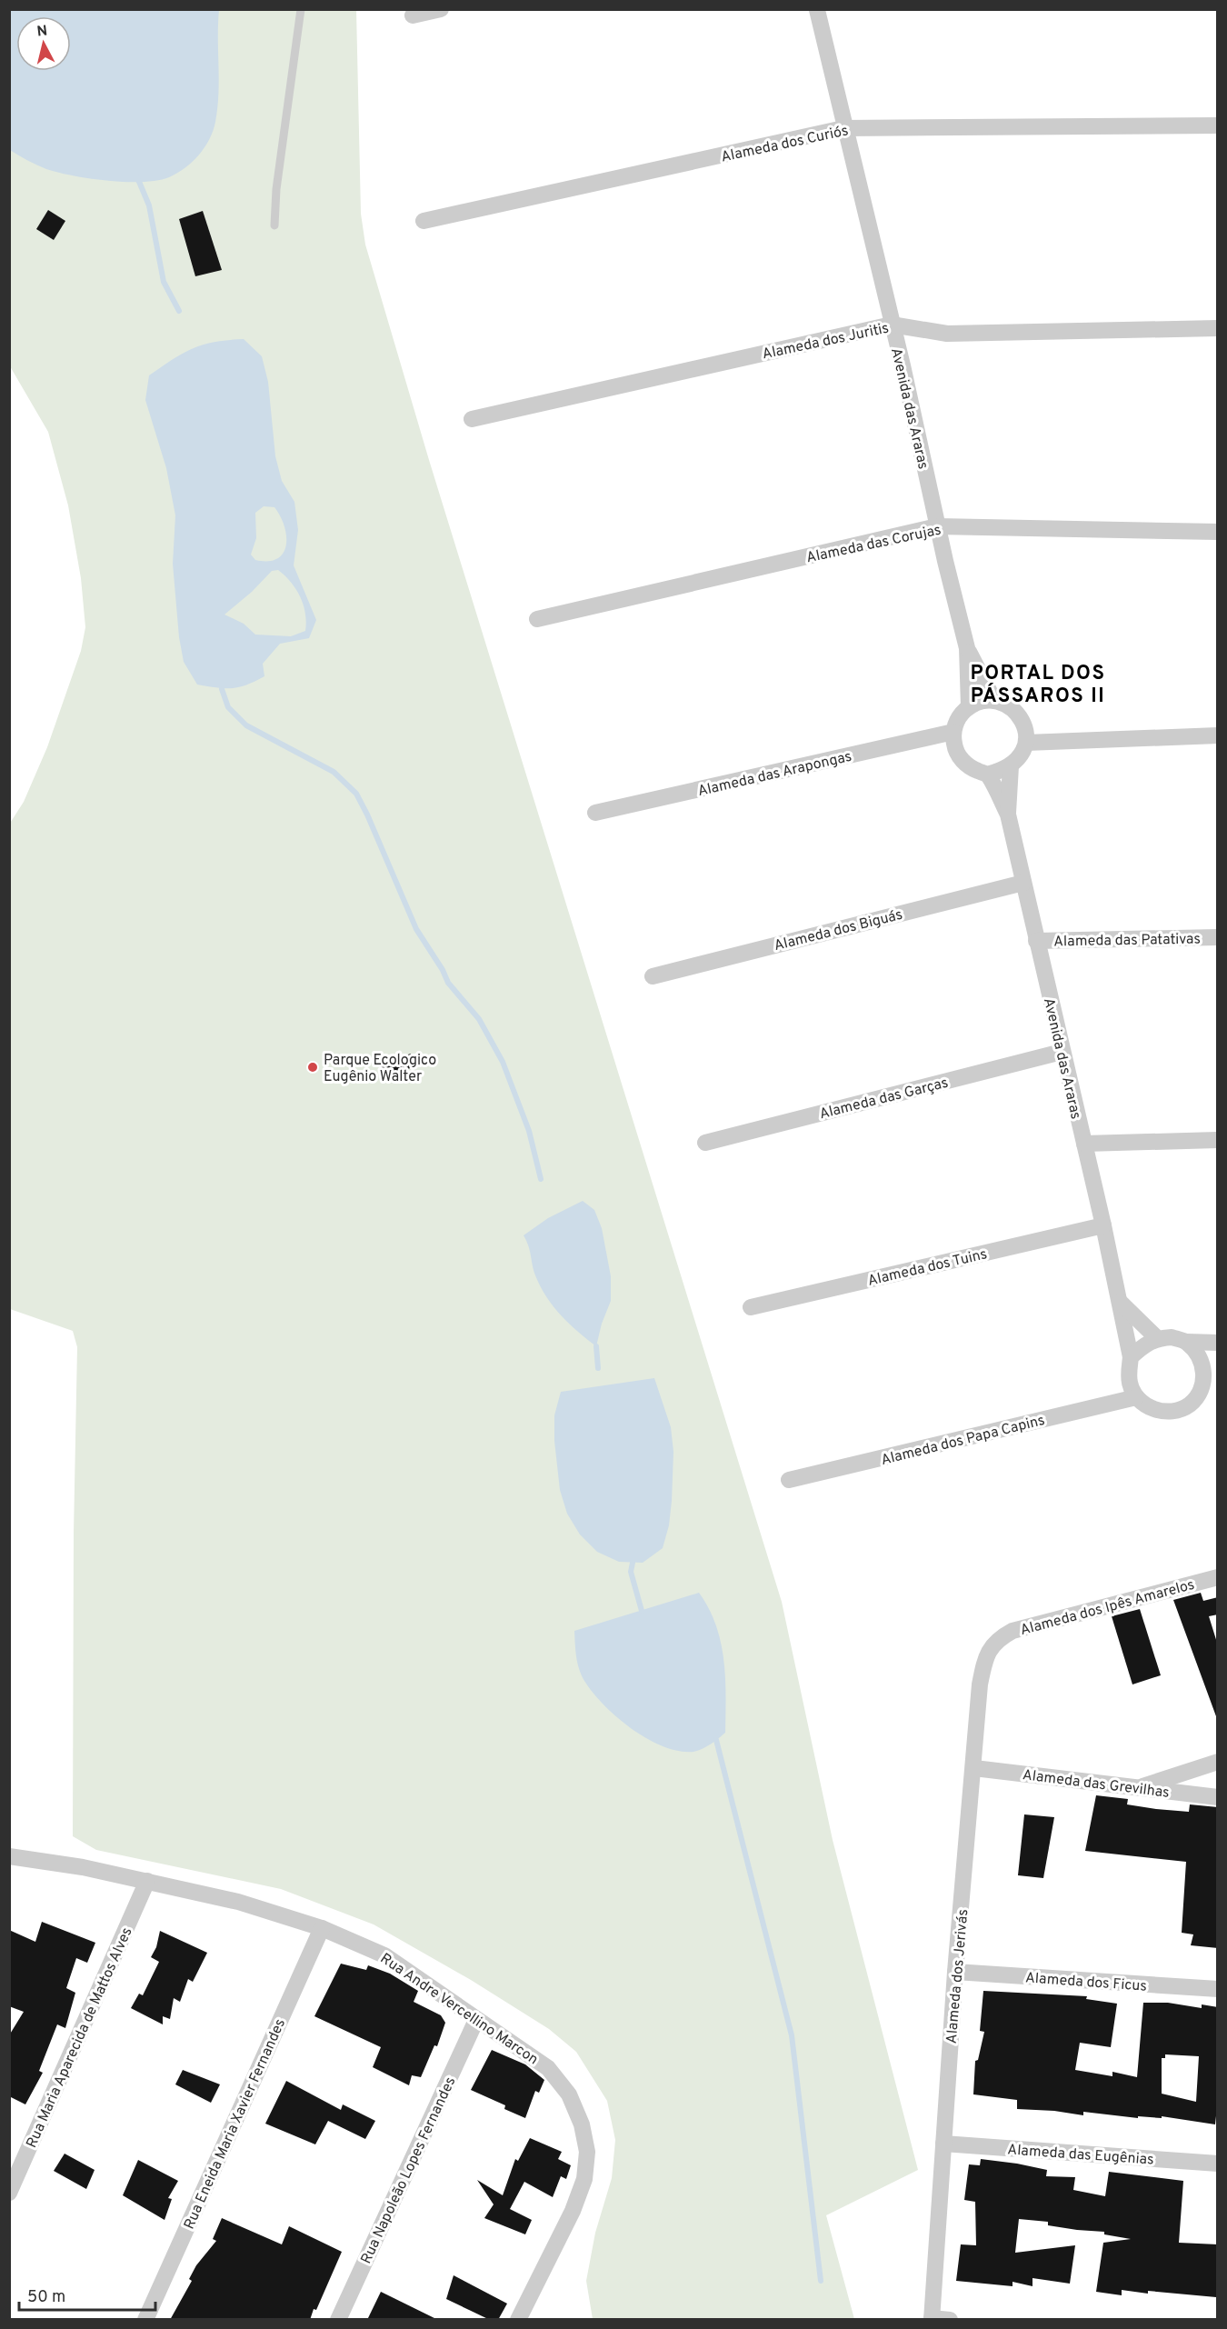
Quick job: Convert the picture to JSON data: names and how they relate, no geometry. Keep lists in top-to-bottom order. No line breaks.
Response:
{"streets":{"street":["Alameda dos Curiós","Alameda dos Juritis","Avenida das Araras","Alameda das Corujas","Alameda das Arapongas","Alameda dos Biguás","Alameda das Patativas","Alameda das Garças","Alameda dos Tuins","Alameda dos Papa Capins","Alameda dos Ipês Amarelos","Alameda das Grevilhas","Alameda dos Jerivás","Alameda dos Ficus","Rua Andre Vercellino Marcon","Rua Maria Aparecida de Mattos Alves","Rua Eneida Maria Xavier Fernandes","Alameda das Eugênias","Rua Napoleão Lopes Fernandes"]},"crossings":[["Alameda dos Curiós","Avenida das Araras"],["Alameda dos Juritis","Avenida das Araras"],["Avenida das Araras","Alameda das Corujas"],["Avenida das Araras","Alameda dos Biguás"],["Avenida das Araras","Alameda das Patativas"],["Avenida das Araras","Alameda das Garças"],["Avenida das Araras","Alameda dos Tuins"],["Avenida das Araras","Alameda dos Papa Capins"],["Alameda dos Ipês Amarelos","Alameda dos Jerivás"],["Alameda das Grevilhas","Alameda dos Jerivás"],["Alameda dos Jerivás","Alameda dos Ficus"],["Alameda dos Jerivás","Alameda das Eugênias"],["Rua Andre Vercellino Marcon","Rua Maria Aparecida de Mattos Alves"],["Rua Andre Vercellino Marcon","Rua Eneida Maria Xavier Fernandes"],["Rua Andre Vercellino Marcon","Rua Napoleão Lopes Fernandes"]],"districts":["PORTAL DOS PÁSSAROS II"],"places":["Parque Ecologico Eugênio Walter"],"scale_bar":"50 m","north":"top"}
